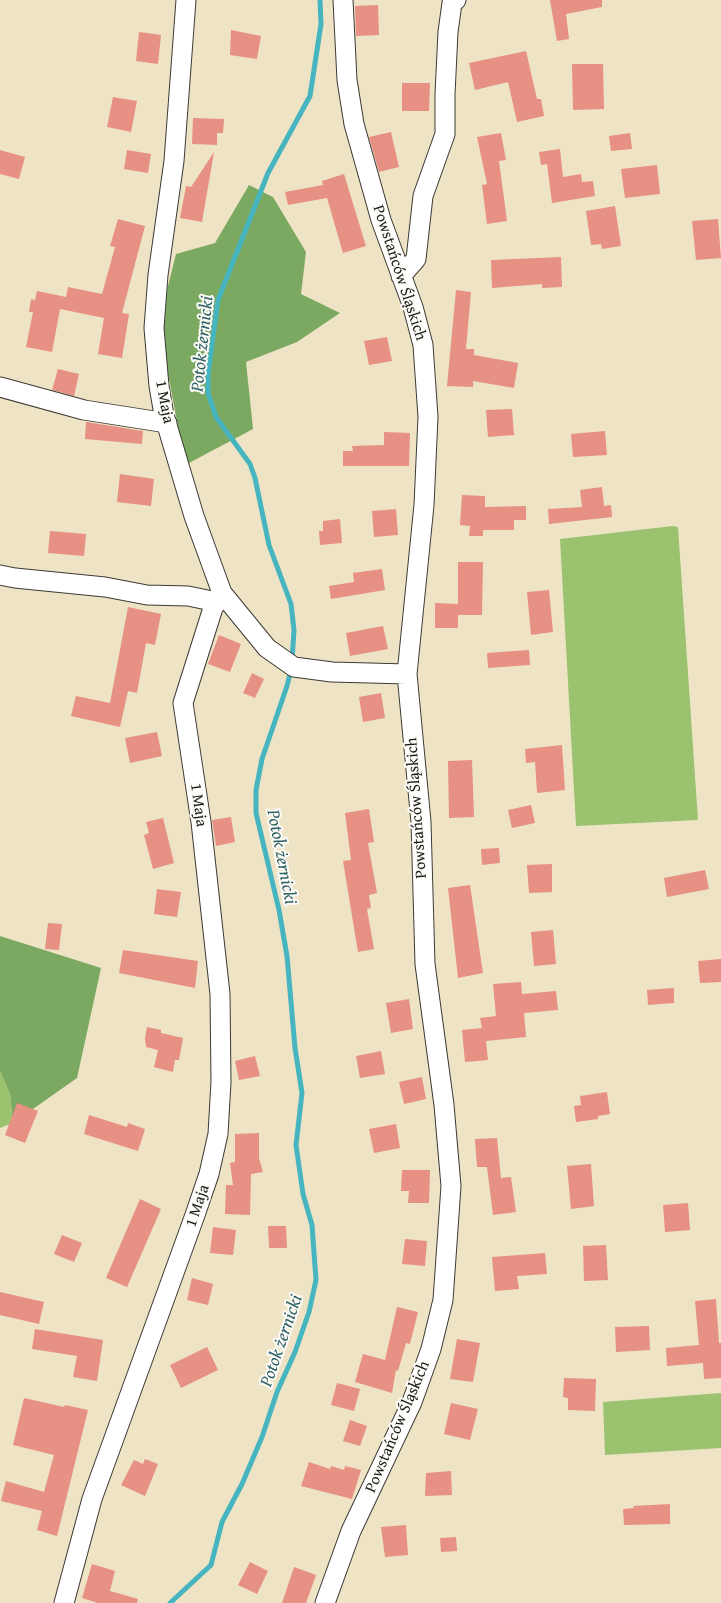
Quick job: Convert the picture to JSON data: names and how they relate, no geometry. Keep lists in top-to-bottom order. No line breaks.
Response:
{"streets":{"street":["Powstańców Śląskich","1 Maja"]},"water":["Potok żernicki"]}
